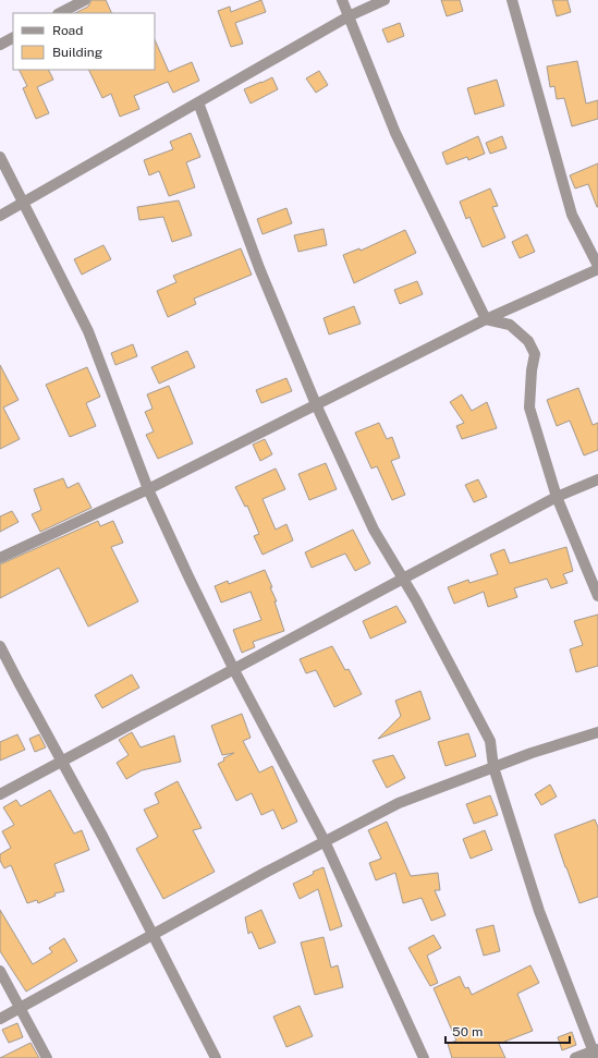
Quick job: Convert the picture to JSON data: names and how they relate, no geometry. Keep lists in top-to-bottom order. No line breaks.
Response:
{"legend":["Road","Building"],"scale_bar":"50 m"}
